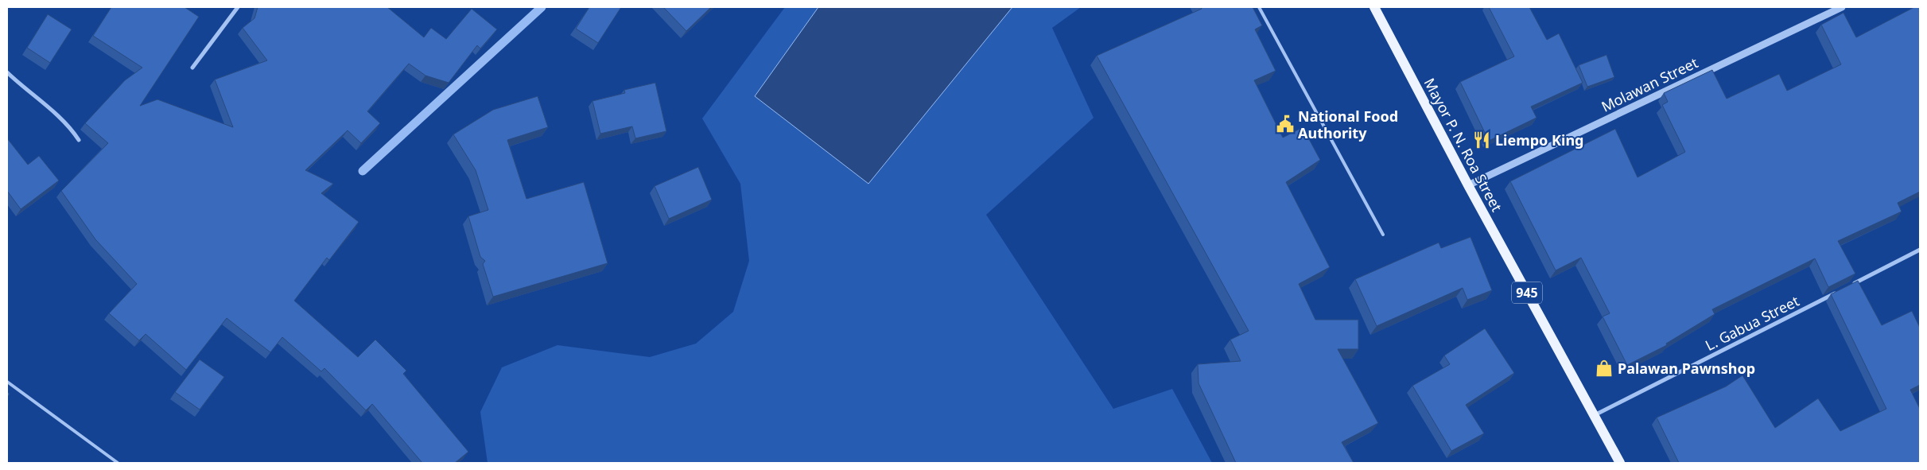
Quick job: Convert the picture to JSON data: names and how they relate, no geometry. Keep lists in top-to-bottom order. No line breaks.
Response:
{"streets":{"main road":["Mayor P. N. Roa Street","945"],"street":["Molawan Street","L. Gabua Street"]},"crossings":[["Molawan Street","Mayor P. N. Roa Street"],["Mayor P. N. Roa Street","L. Gabua Street"]],"places":{"public building":["National Food Authority"],"restaurant":["Liempo King"],"shop":["Palawan Pawnshop"]}}
